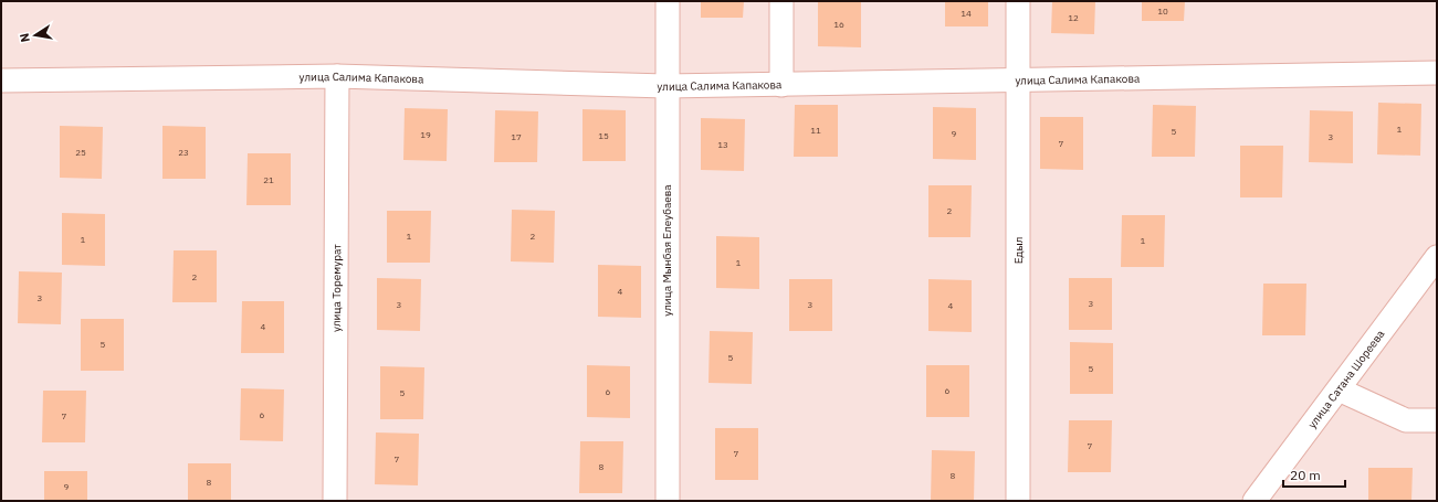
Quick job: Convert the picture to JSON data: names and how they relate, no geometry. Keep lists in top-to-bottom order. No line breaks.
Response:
{"streets":{"street":["улица Салима Капакова","улица Мынбая Елеубаева","Едыл","улица Торемурат","улица Сатана Шореева"]},"crossings":[["улица Салима Капакова","улица Мынбая Елеубаева"],["улица Салима Капакова","Едыл"],["улица Салима Капакова","улица Торемурат"]],"house_numbers":["10","14","12","16","1","11","5","9","19","15","17","3","7","13","25","23","21","2","1","2","1","1","1","2","4","3","3","3","3","4","4","5","5","5","6","6","5","6","7","7","7","7","8","8","8","9"],"scale_bar":"20 m","north":"left"}
